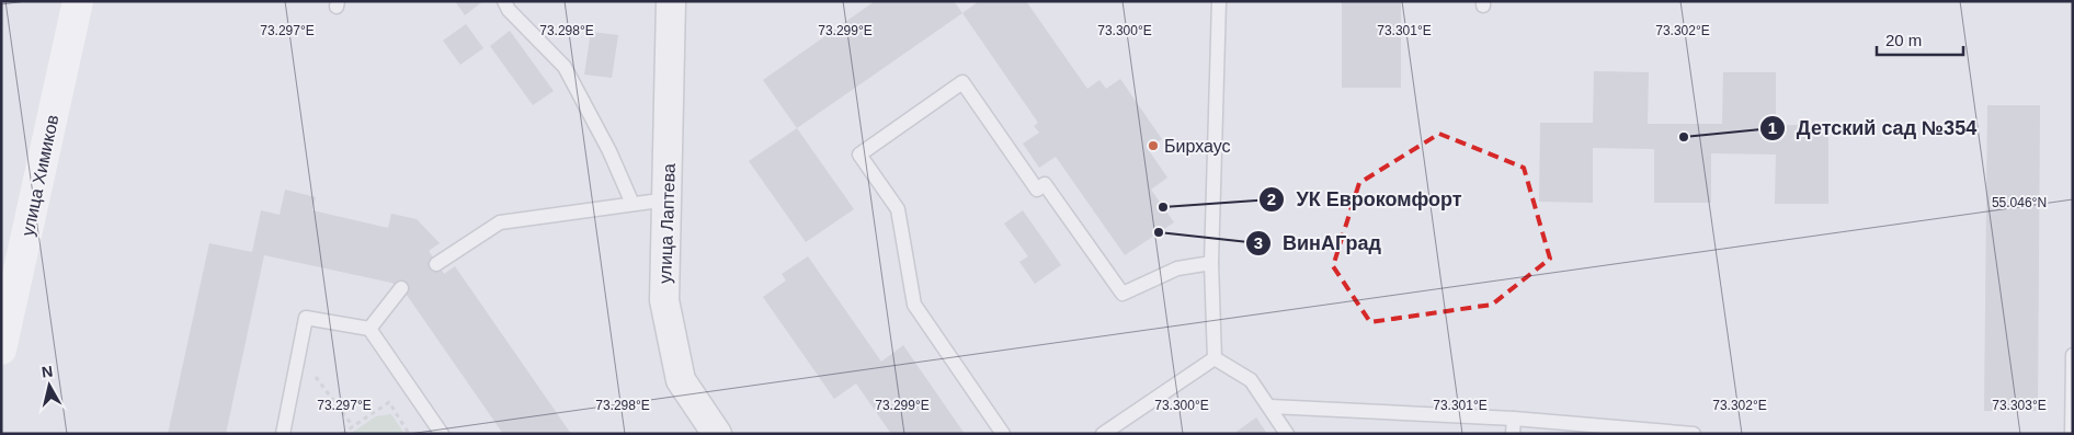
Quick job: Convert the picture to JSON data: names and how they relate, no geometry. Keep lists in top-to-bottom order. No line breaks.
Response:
{"streets":{"main road":["улица Химиков"],"street":["улица Лаптева"]},"places":["Детский сад №354","Бирхаус","УК Еврокомфорт","ВинАГрад"],"scale_bar":"20 m","north":"top","coordinates":["73.297°E","73.298°E","73.299°E","73.300°E","73.301°E","73.302°E","55.046°N","73.303°E"]}
